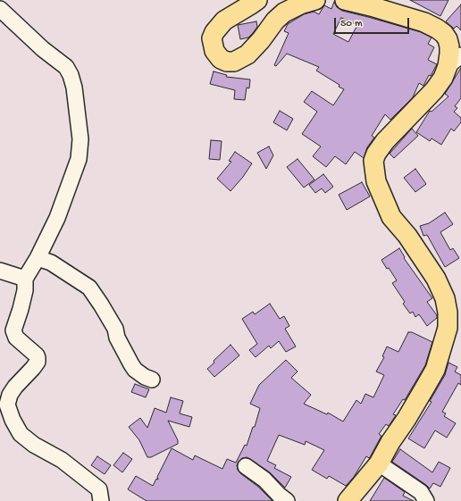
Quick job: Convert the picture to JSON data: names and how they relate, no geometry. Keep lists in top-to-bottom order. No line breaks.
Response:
{"scale_bar":"50 m"}
